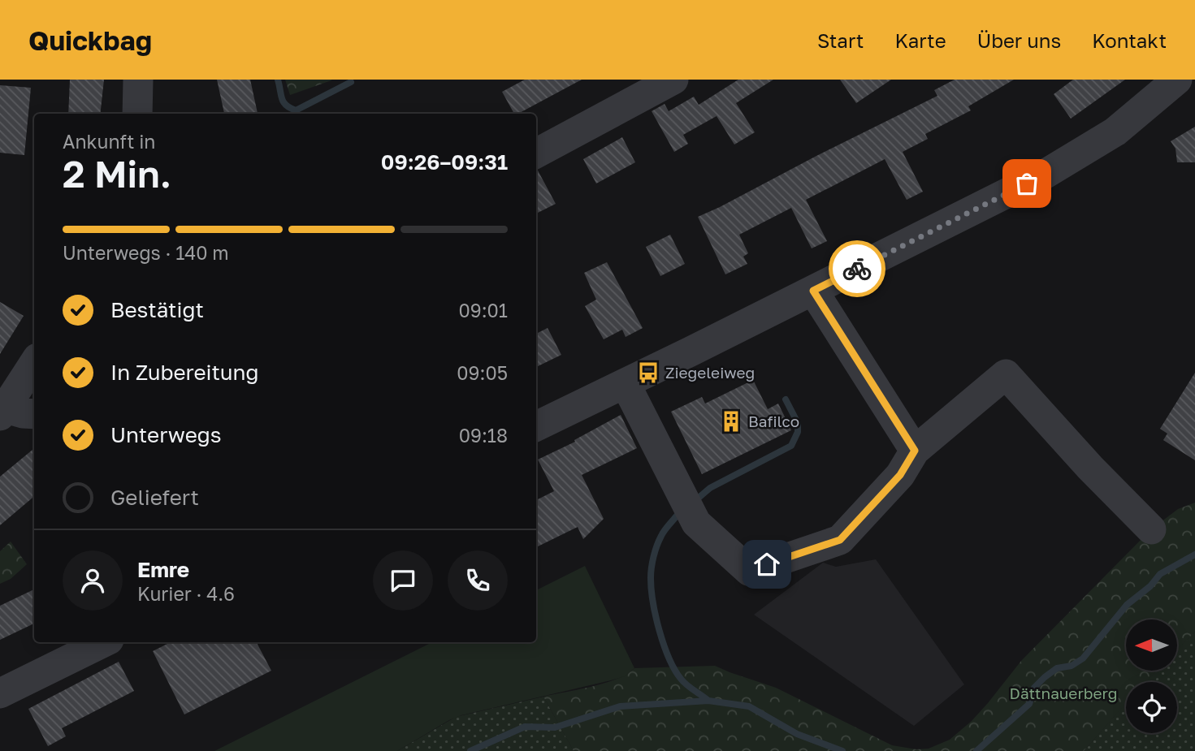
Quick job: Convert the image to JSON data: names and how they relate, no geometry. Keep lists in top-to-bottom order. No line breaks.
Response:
{"parks":["Dättnauerberg"],"places":{"bus stop":["Ziegeleiweg"],"building":["Bafilco"]},"north":"left","page":{"header":"Quickbag","nav":["Start","Karte","Über uns","Kontakt"],"heading":["2 Min.","Ankunft in","09:26–09:31"],"panel":["Emre","Kurier · 4.6"],"bar":"Unterwegs · 140 m","list":[["Bestätigt","09:01"],["In Zubereitung","09:05"],["Unterwegs","09:18"],"Geliefert"]}}
